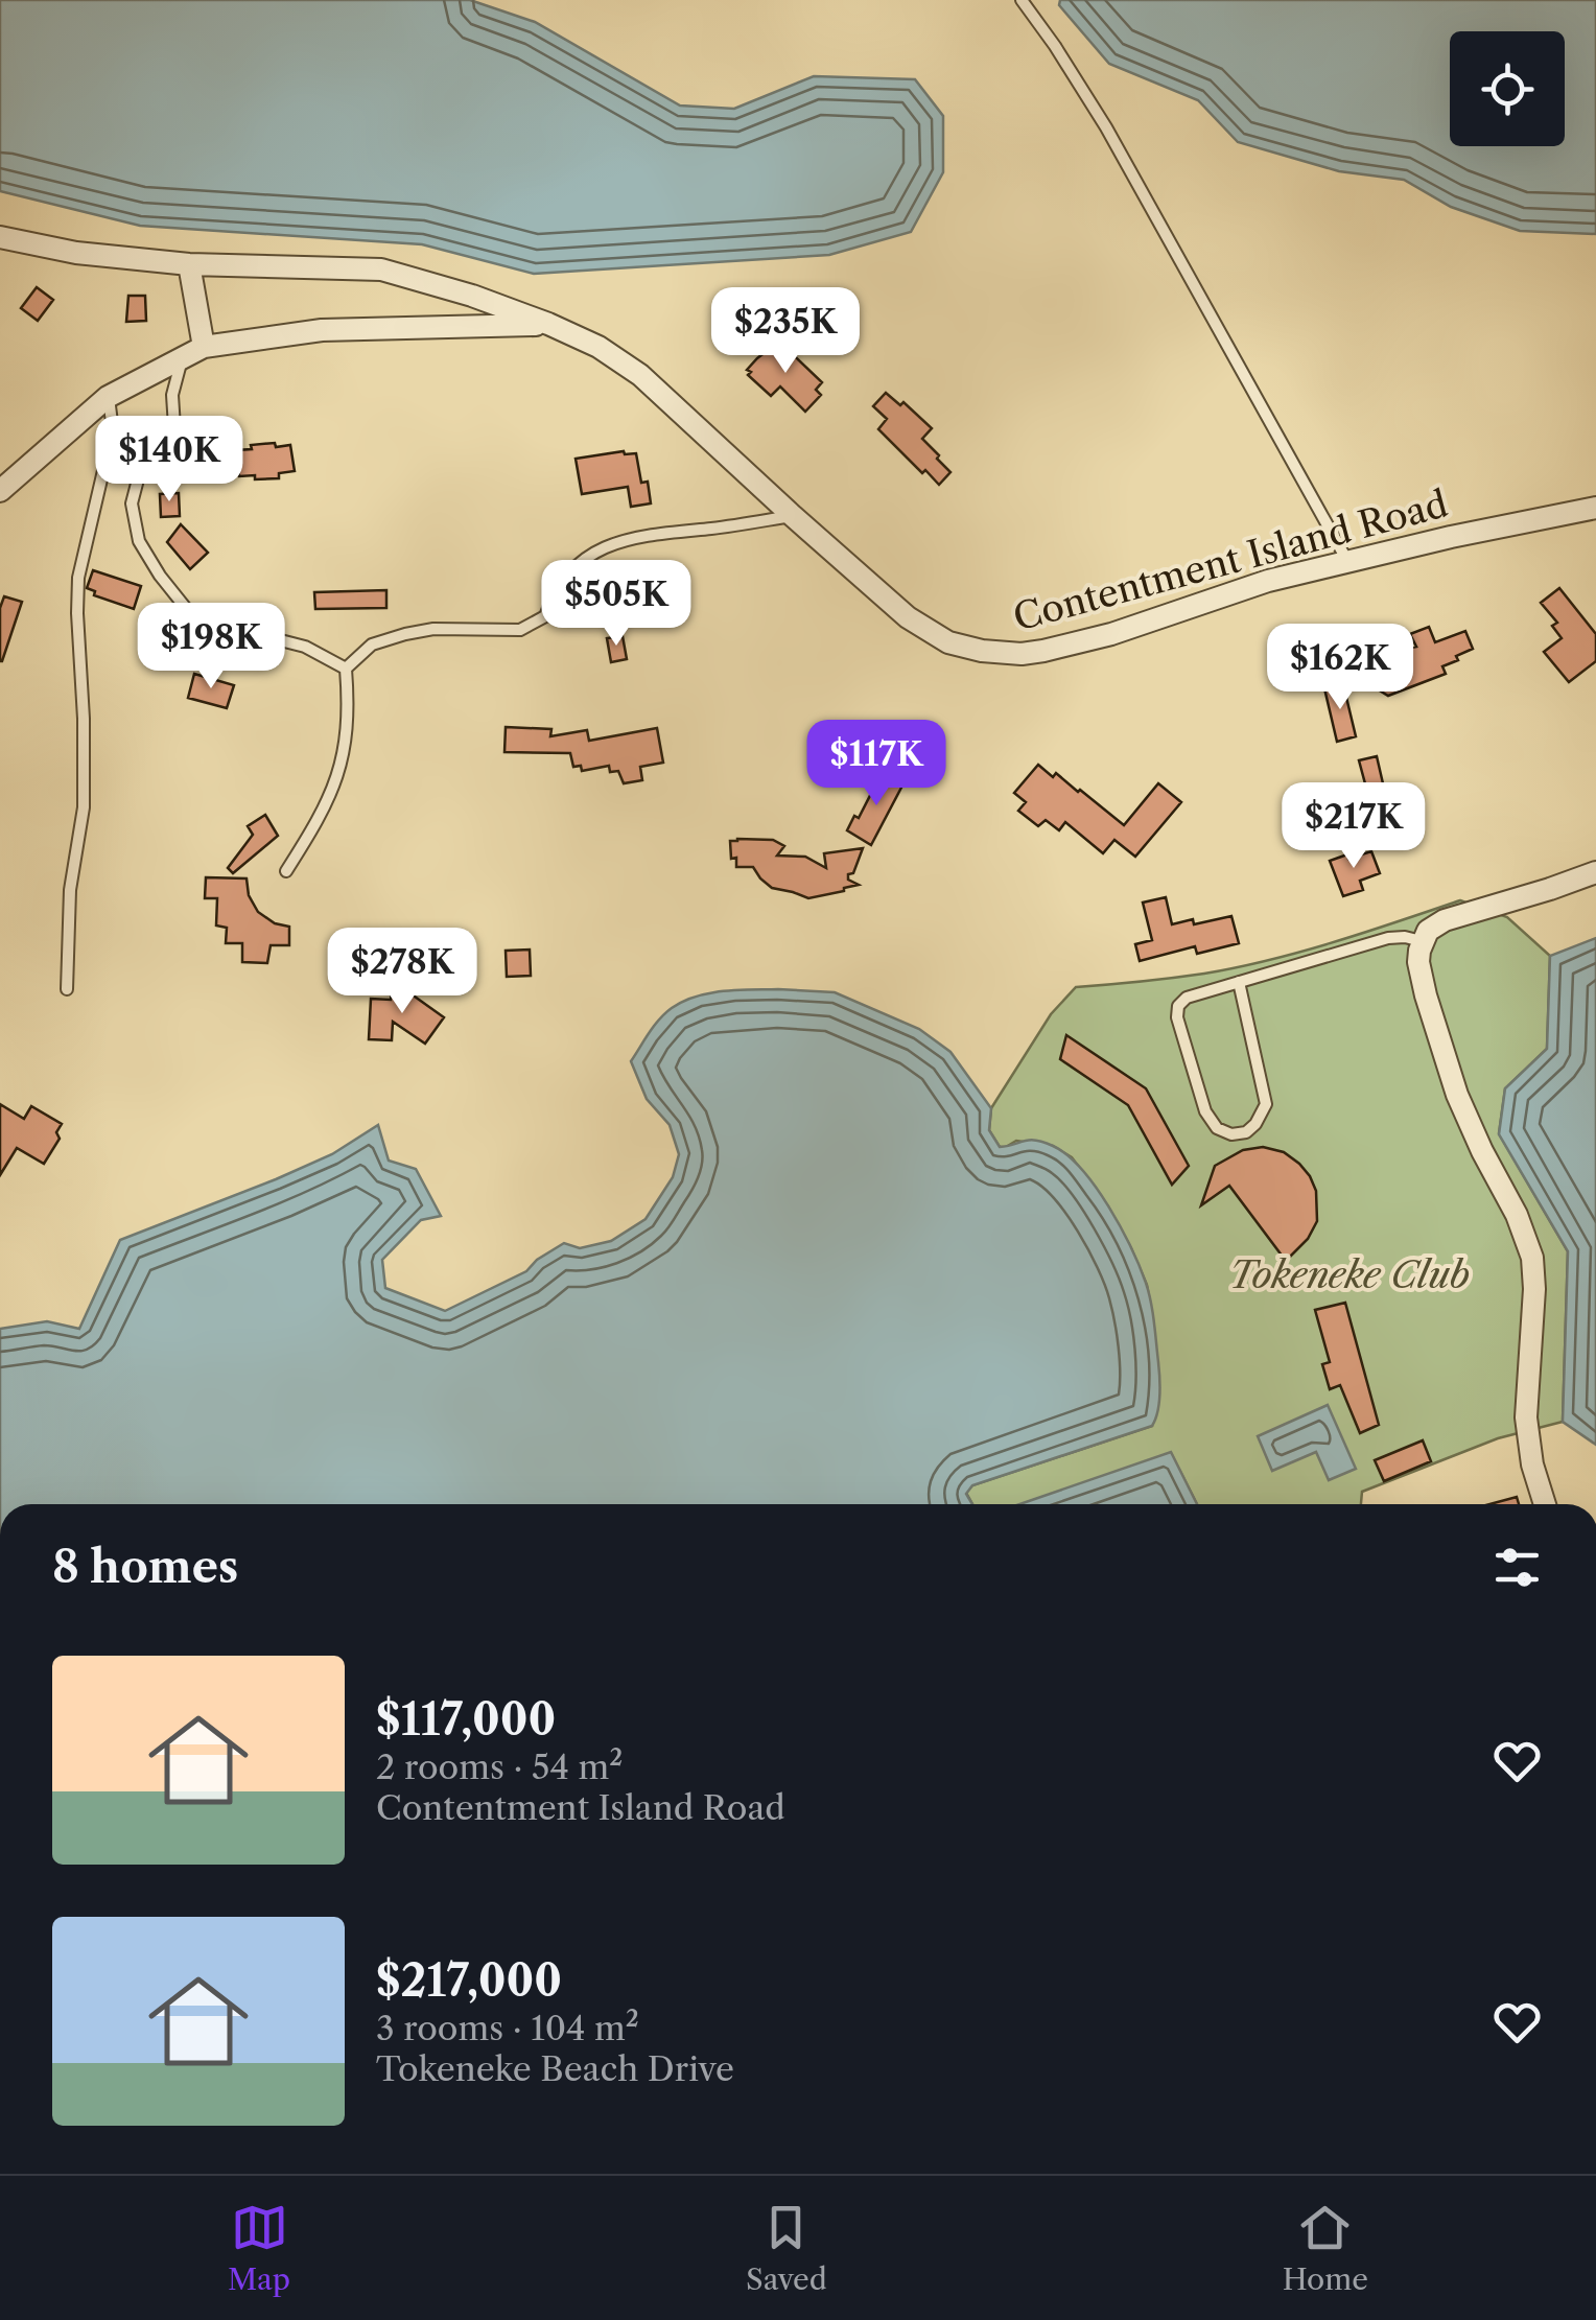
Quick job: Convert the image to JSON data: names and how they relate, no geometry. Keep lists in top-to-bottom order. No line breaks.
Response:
{"streets":{"street":["Contentment Island Road"]},"parks":["Tokeneke Club"],"page":{"price":["$235K","$140K","$505K","$198K","$162K","$117K","$217K","$278K"],"heading":"8 homes","list":[{"name":"$117,000","note":"2 rooms · 54 m² · Contentment Island Road"},{"name":"$217,000","note":"3 rooms · 104 m² · Tokeneke Beach Drive"}],"tabs":["Map","Saved","Home"]}}
